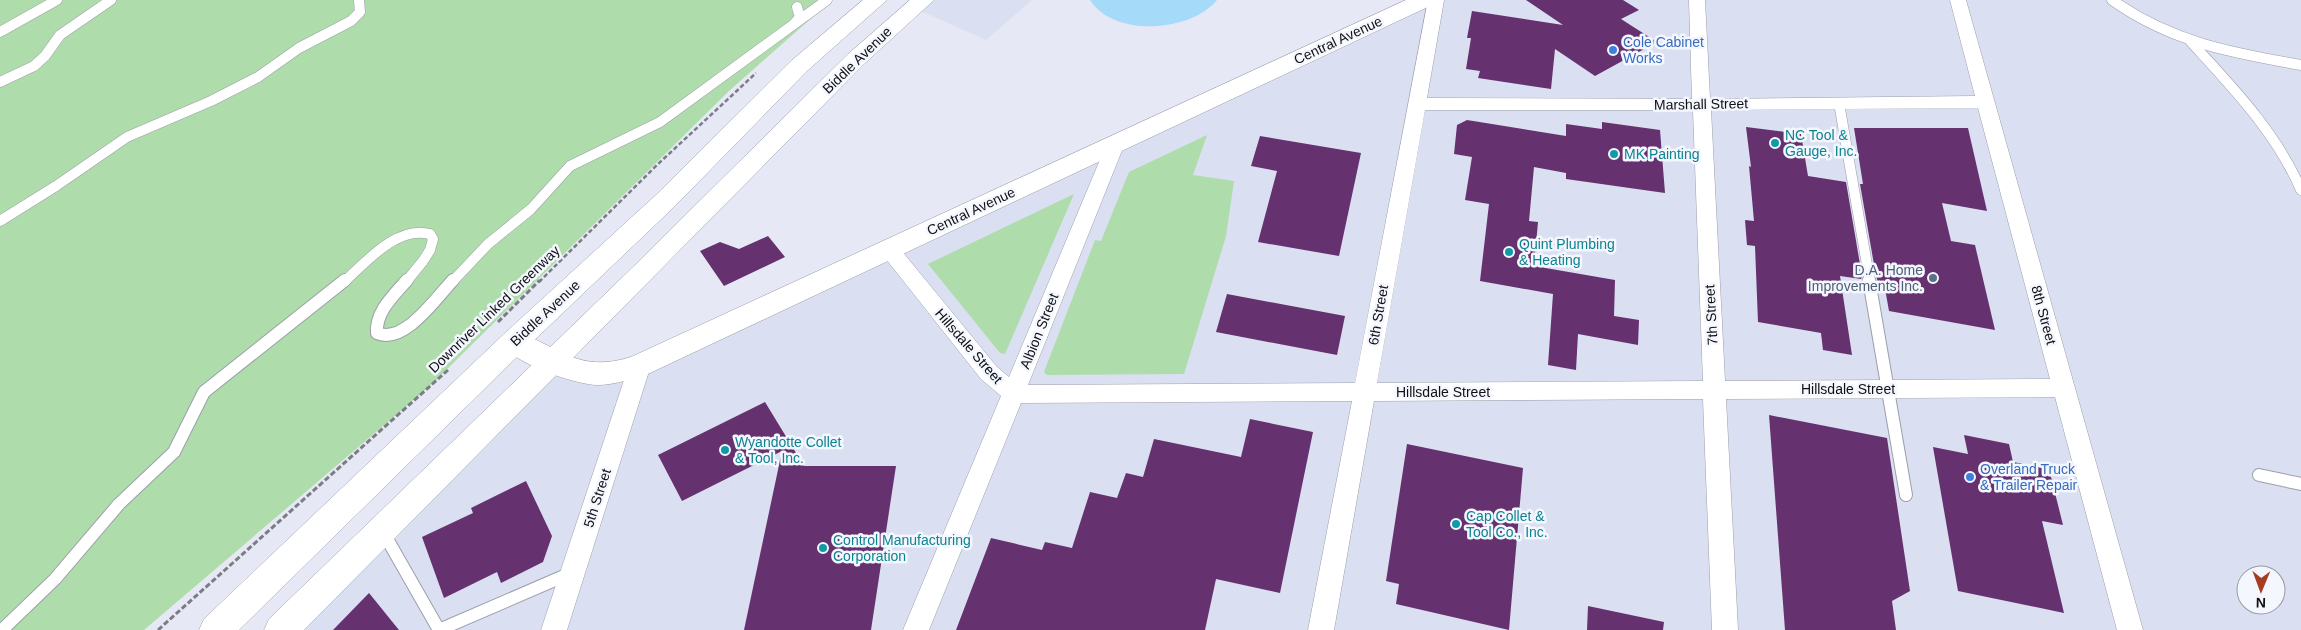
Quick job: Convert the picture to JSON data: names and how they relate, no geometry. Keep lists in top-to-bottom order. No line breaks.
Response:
{"streets":{"main road":["Central Avenue","Biddle Avenue"],"street":["Marshall Street","6th Street","7th Street","8th Street","Albion Street","Hillsdale Street","5th Street"],"path":["Downriver Linked Greenway"]},"crossings":[["Central Avenue","Biddle Avenue"],["Central Avenue","Downriver Linked Greenway"],["Central Avenue","Albion Street"],["Central Avenue","Hillsdale Street"],["Central Avenue","5th Street"],["Biddle Avenue","Downriver Linked Greenway"],["Marshall Street","6th Street"],["Marshall Street","7th Street"],["Marshall Street","8th Street"],["6th Street","Hillsdale Street"],["7th Street","Hillsdale Street"],["8th Street","Hillsdale Street"],["Albion Street","Hillsdale Street"]],"places":["Cole Cabinet Works","NC Tool & Gauge, Inc.","MK Painting","Quint Plumbing & Heating","D.A. Home Improvements Inc.","Wyandotte Collet & Tool, Inc.","Overland Truck & Trailer Repair","Cap Collet & Tool Co., Inc.","Control Manufacturing Corporation"],"north":"bottom"}
